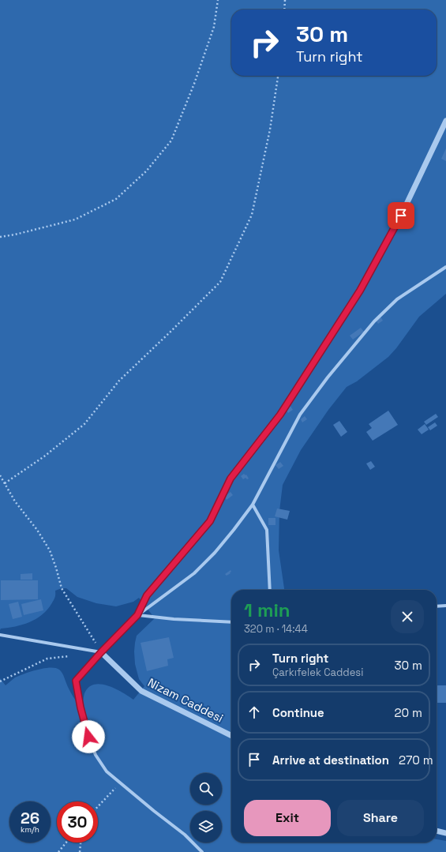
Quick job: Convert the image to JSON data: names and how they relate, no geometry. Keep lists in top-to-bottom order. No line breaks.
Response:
{"streets":{"street":["Nizam Caddesi"]},"page":{"turn":["30 m","Turn right"],"heading":["1 min","320 m · 14:44"],"list":[{"name":"Turn right","note":"Çarkıfelek Caddesi","value":"30 m"},{"name":"Continue","value":"20 m"},{"name":"Arrive at destination","value":"270 m"}],"buttons":["Exit","Share"],"speed":"26 km/h","limit":"30"}}
